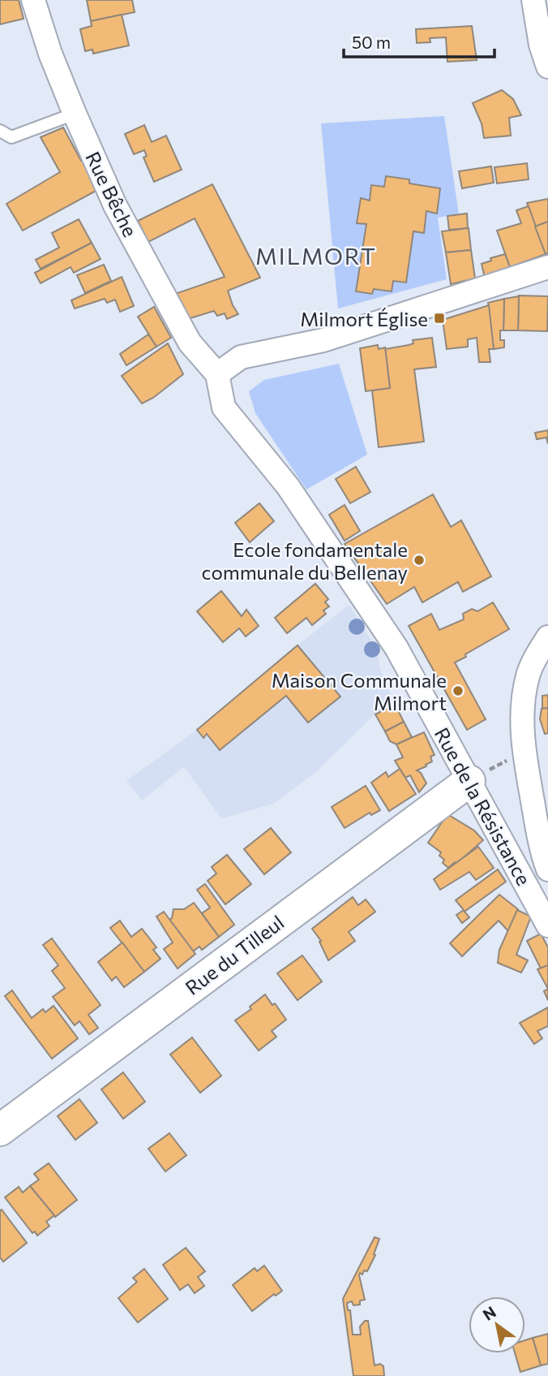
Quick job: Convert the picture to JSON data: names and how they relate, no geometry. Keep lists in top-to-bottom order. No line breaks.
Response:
{"streets":{"street":["Rue Bêche","Rue de la Résistance","Rue du Tilleul"]},"crossings":[["Rue Bêche","Rue de la Résistance"],["Rue de la Résistance","Rue du Tilleul"]],"districts":["MILMORT"],"places":{"transit":["Milmort Église"],"other":["Ecole fondamentale communale du Bellenay","Maison Communale Milmort"]},"scale_bar":"50 m","north":"top left"}
